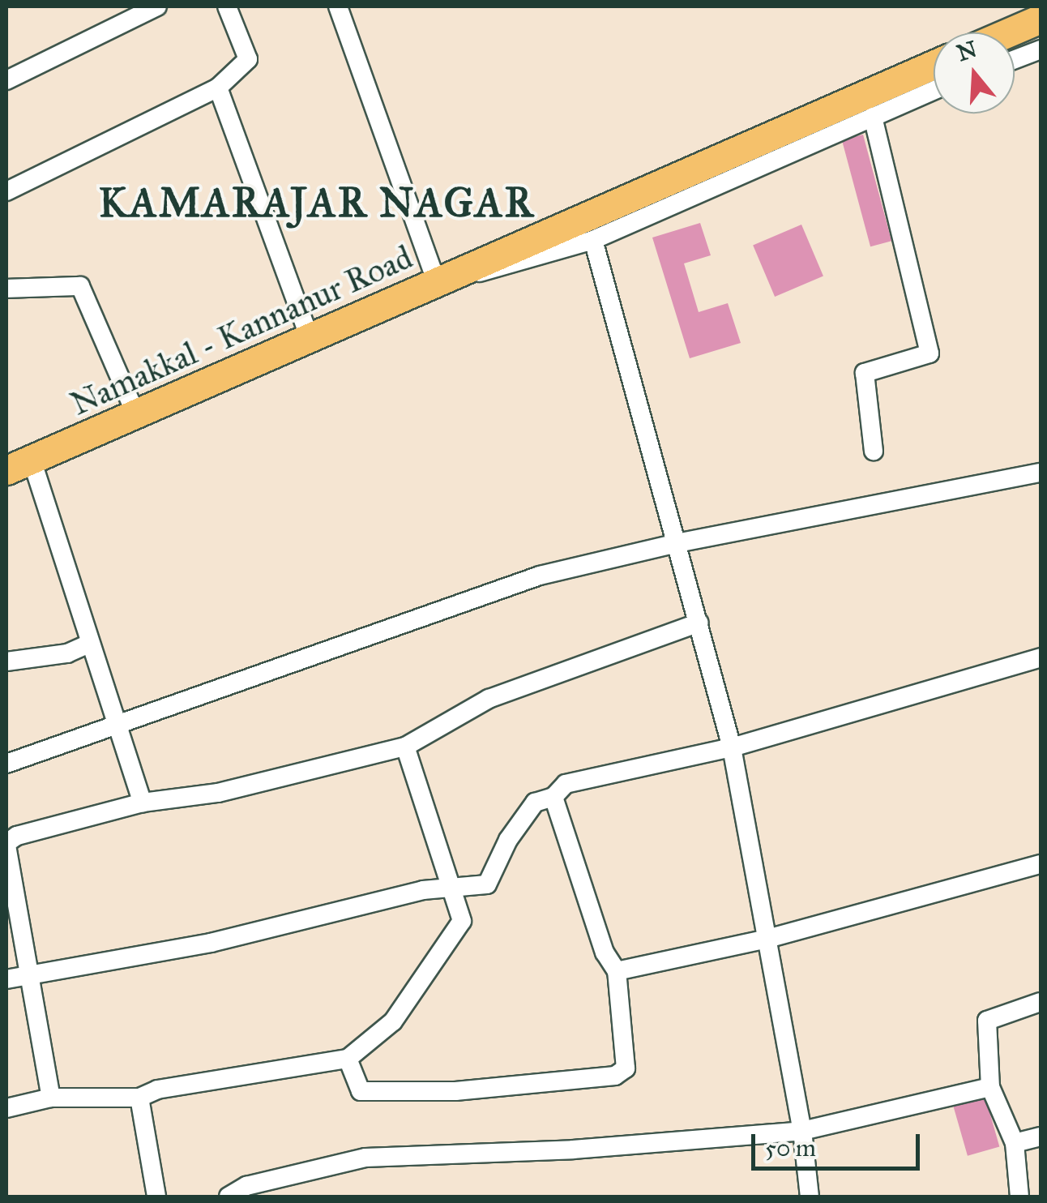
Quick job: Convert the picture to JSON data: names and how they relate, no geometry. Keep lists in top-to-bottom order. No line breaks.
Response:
{"streets":{"main road":["Namakkal - Kannanur Road"]},"districts":["KAMARAJAR NAGAR"],"scale_bar":"50 m","north":"top"}
